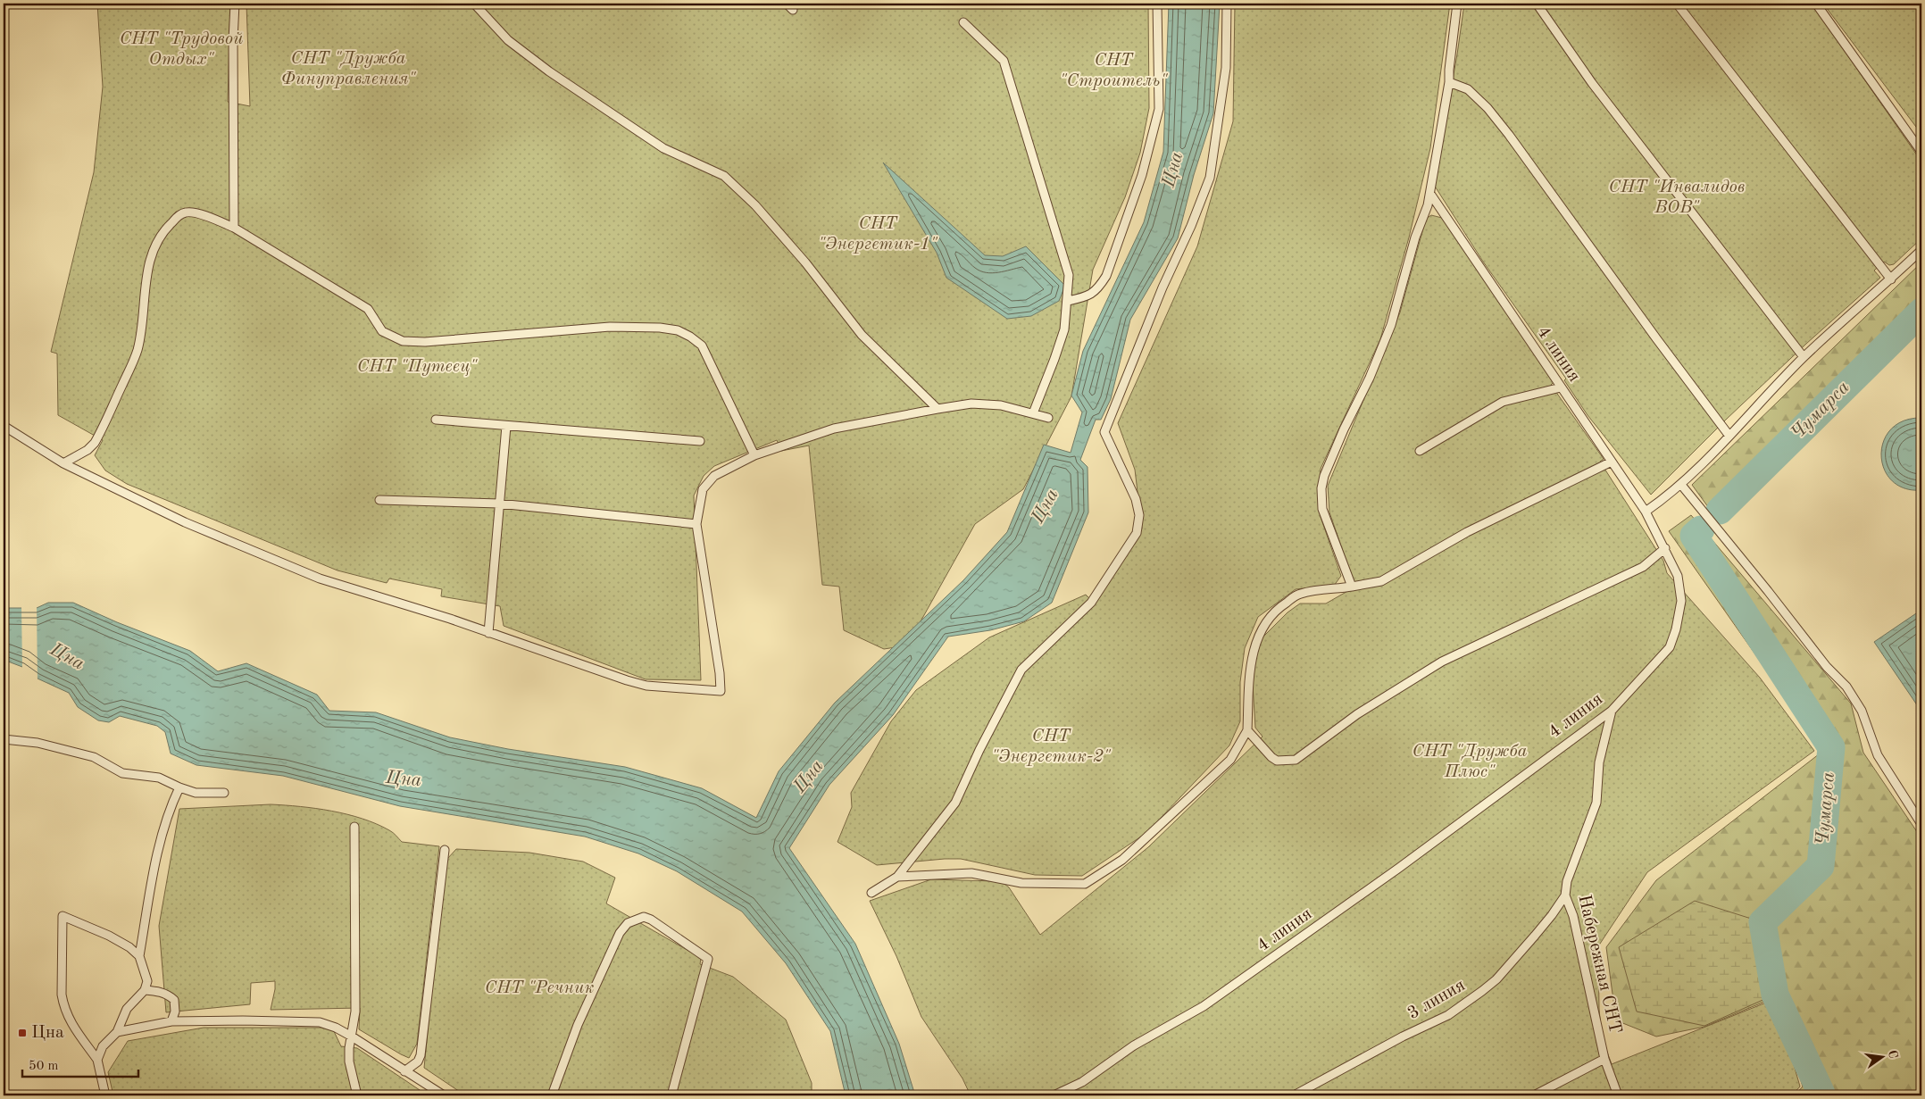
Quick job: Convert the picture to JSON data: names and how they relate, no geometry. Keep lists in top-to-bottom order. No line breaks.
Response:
{"streets":{"lane":["4 линия","Набережная СНТ","3 линия"]},"crossings":[["4 линия","Набережная СНТ"],["Набережная СНТ","3 линия"]],"water":["Цна","Чумарса"],"parks":["СНТ \"Трудовой Отдых\"","СНТ \"Дружба Финуправления\"","СНТ \"Строитель\"","СНТ \"Инвалидов ВОВ\"","СНТ \"Энергетик-1\"","СНТ \"Путеец\"","СНТ \"Энергетик-2\"","СНТ \"Дружба Плюс\"","СНТ \"Речник"],"places":{"transit":["Цна"]},"scale_bar":"50 m","north":"right"}
